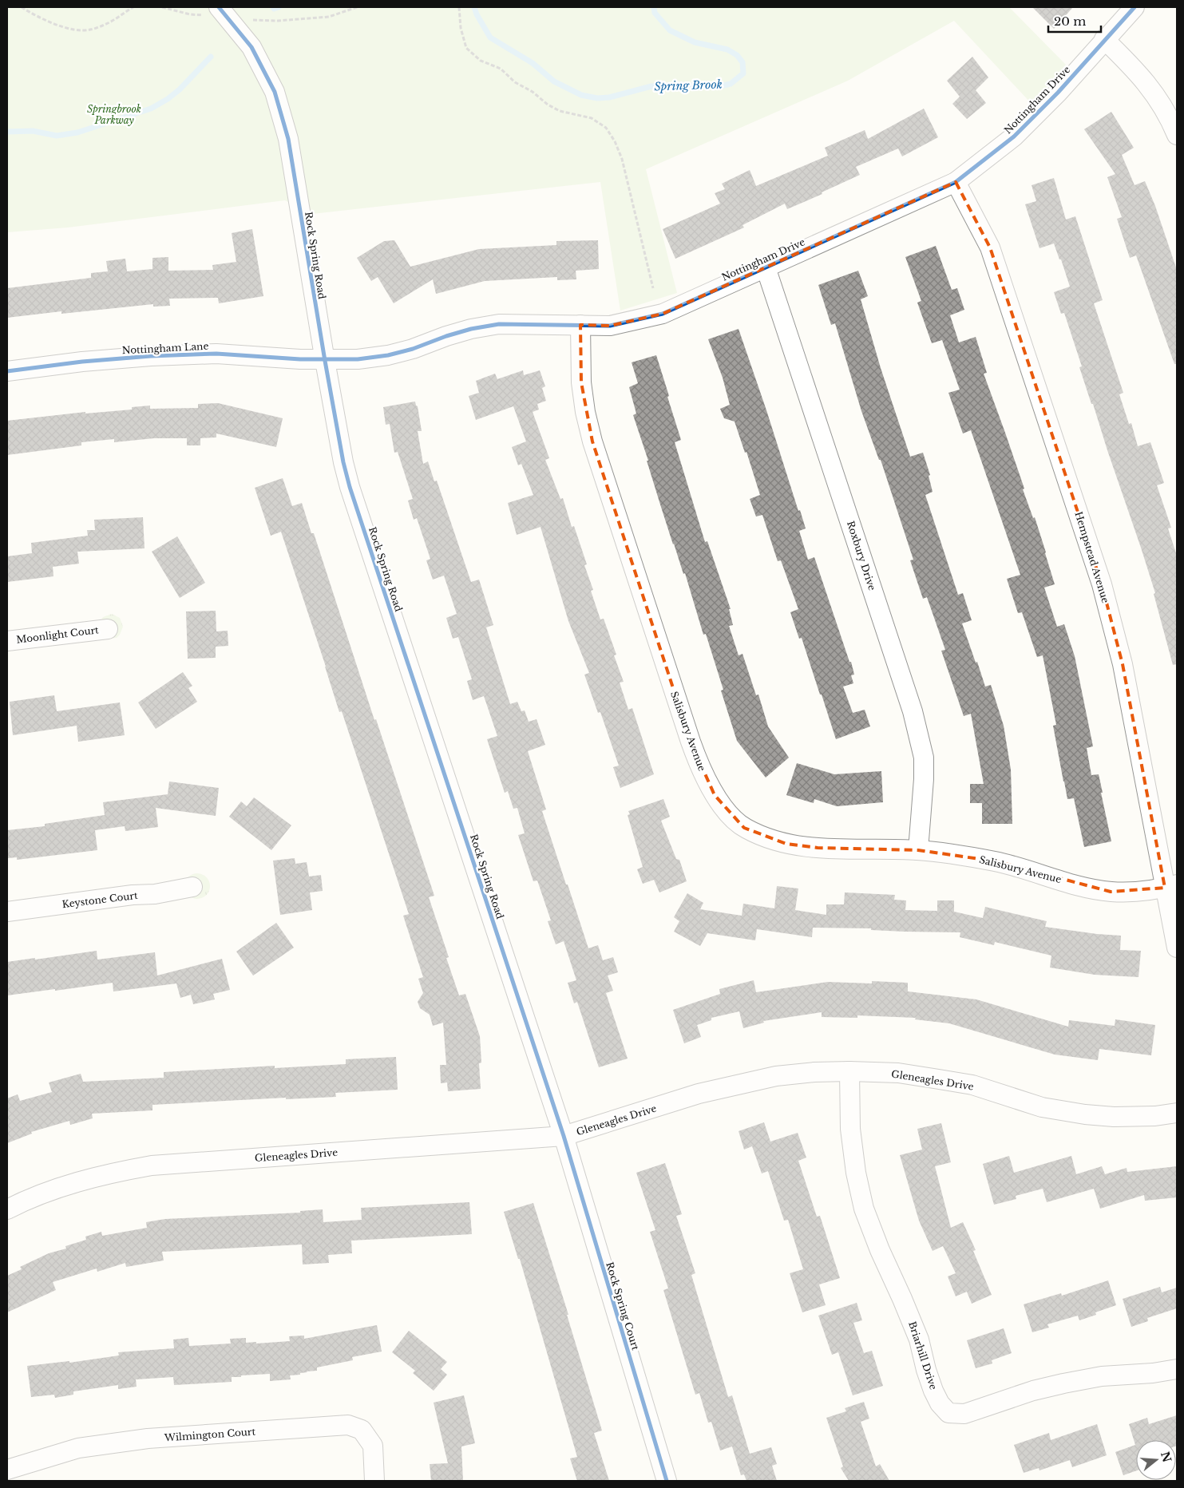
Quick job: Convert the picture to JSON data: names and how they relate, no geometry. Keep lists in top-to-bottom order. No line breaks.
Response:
{"streets":{"street":["Nottingham Drive","Rock Spring Road","Nottingham Lane","Roxbury Drive","Hempstead Avenue","Moonlight Court","Salisbury Avenue","Keystone Court","Gleneagles Drive","Rock Spring Court","Briarhill Drive","Wilmington Court"]},"crossings":[["Nottingham Drive","Rock Spring Road"],["Nottingham Drive","Nottingham Lane"],["Nottingham Drive","Roxbury Drive"],["Nottingham Drive","Hempstead Avenue"],["Nottingham Drive","Salisbury Avenue"],["Rock Spring Road","Nottingham Lane"],["Rock Spring Road","Gleneagles Drive"],["Rock Spring Road","Rock Spring Court"],["Roxbury Drive","Salisbury Avenue"],["Hempstead Avenue","Salisbury Avenue"],["Gleneagles Drive","Rock Spring Court"],["Gleneagles Drive","Briarhill Drive"]],"water":["Spring Brook"],"parks":["Springbrook Parkway"],"scale_bar":"20 m","north":"right"}
